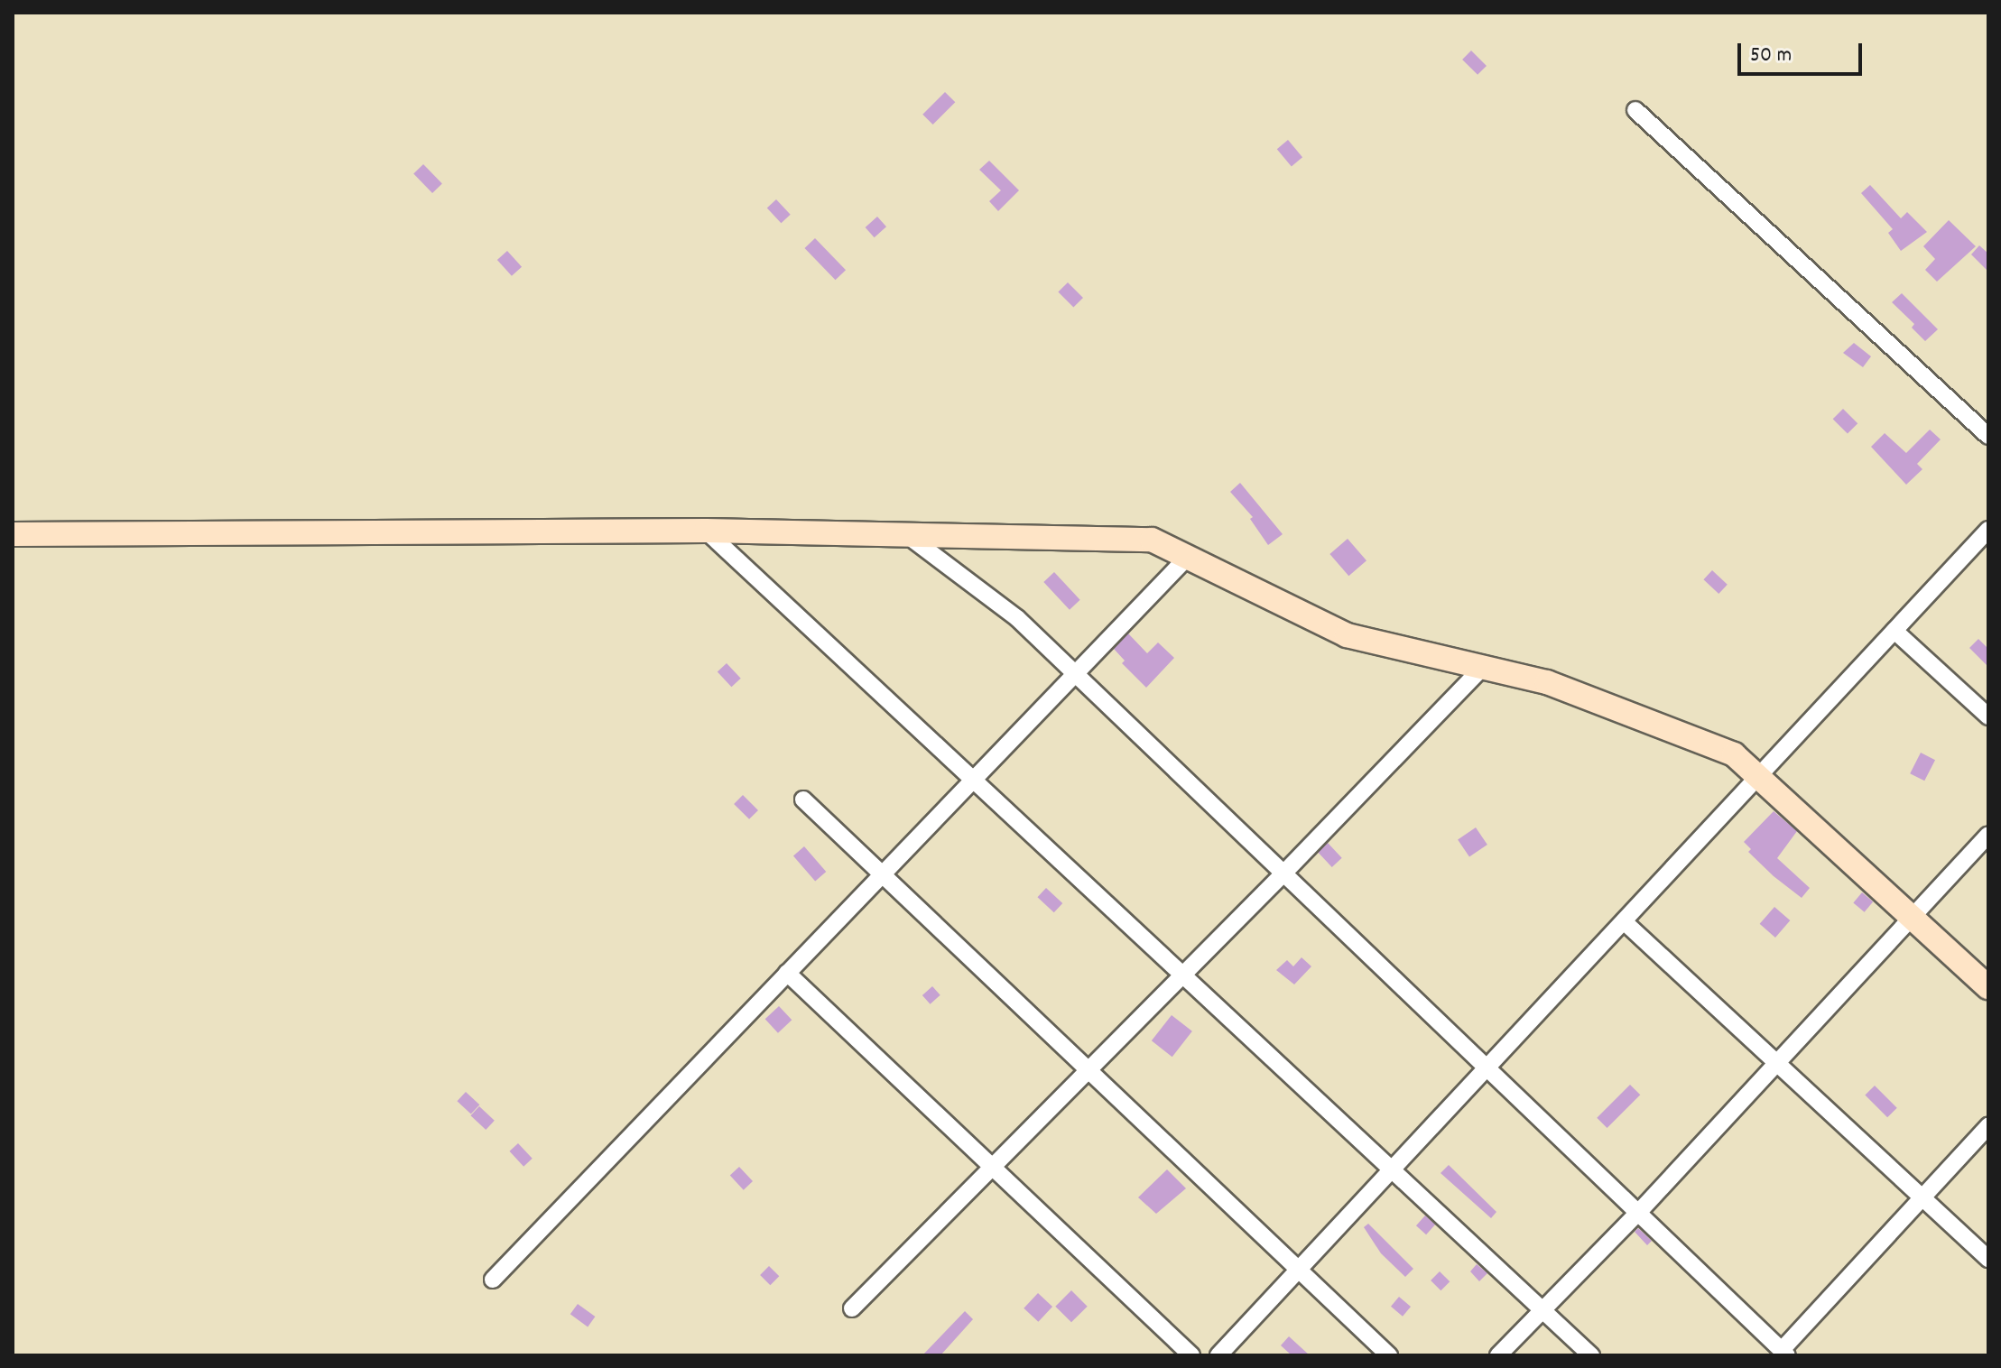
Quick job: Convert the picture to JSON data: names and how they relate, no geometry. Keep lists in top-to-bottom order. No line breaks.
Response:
{"scale_bar":"50 m"}
